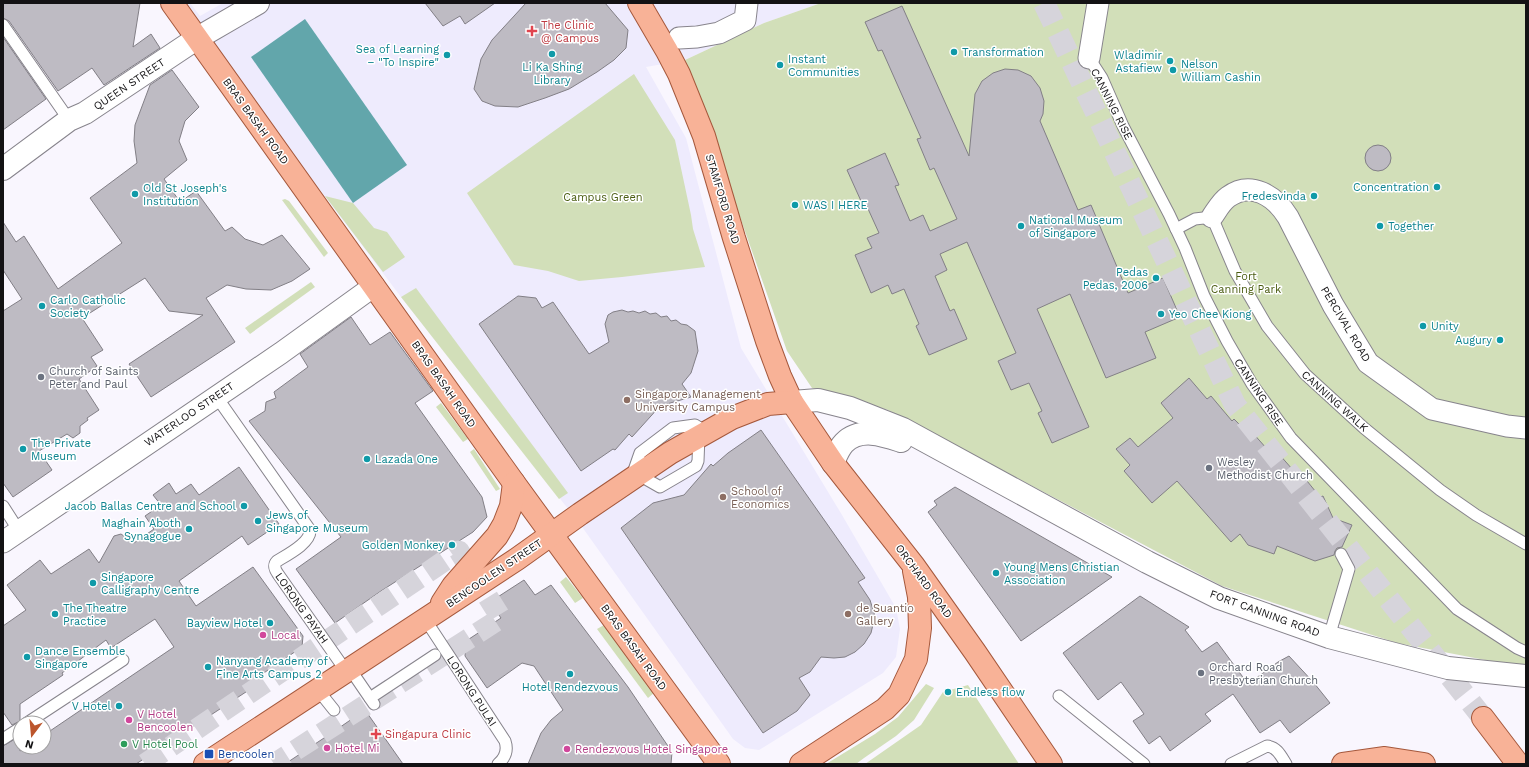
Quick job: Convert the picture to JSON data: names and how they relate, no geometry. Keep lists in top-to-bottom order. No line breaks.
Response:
{"streets":{"main road":["QUEEN STREET","BRAS BASAH ROAD","STAMFORD ROAD","BENCOOLEN STREET","ORCHARD ROAD","FORT CANNING ROAD"],"street":["PERCIVAL ROAD","WATERLOO STREET"],"lane":["CANNING RISE","CANNING WALK","LORONG PAYAH","LORONG PULAI"]},"crossings":[["QUEEN STREET","BRAS BASAH ROAD"],["BRAS BASAH ROAD","WATERLOO STREET"],["BRAS BASAH ROAD","BENCOOLEN STREET"],["STAMFORD ROAD","BENCOOLEN STREET"],["STAMFORD ROAD","ORCHARD ROAD"],["STAMFORD ROAD","FORT CANNING ROAD"],["PERCIVAL ROAD","CANNING WALK"],["WATERLOO STREET","LORONG PAYAH"],["BENCOOLEN STREET","ORCHARD ROAD"],["BENCOOLEN STREET","LORONG PAYAH"],["BENCOOLEN STREET","FORT CANNING ROAD"],["BENCOOLEN STREET","LORONG PULAI"],["ORCHARD ROAD","FORT CANNING ROAD"]],"parks":["Campus Green","Fort Canning Park"],"places":{"health":["The Clinic @ Campus","Singapura Clinic"],"other":["Transformation","Li Ka Shing Library","Sea of Learning – \"To Inspire\"","Wladimir Astafiew","Instant Communities","Nelson William Cashin","Concentration","Old St Joseph's Institution","Fredesvinda","WAS I HERE","National Museum of Singapore","Together","Pedas Pedas, 2006","Carlo Catholic Society","Yeo Chee Kiong","Unity","Augury","Church of Saints Peter and Paul","Singapore Management University Campus","The Private Museum","Lazada One","Wesley Methodist Church","School of Economics","Jacob Ballas Centre and School","Jews of Singapore Museum","Maghain Aboth Synagogue","Golden Monkey","Young Mens Christian Association","Singapore Calligraphy Centre","The Theatre Practice","de Suantio Gallery","Bayview Hotel","Local","Dance Ensemble Singapore","Nanyang Academy of Fine Arts Campus 2","Orchard Road Presbyterian Church","Hotel Rendezvous","Endless flow","V Hotel","V Hotel Bencoolen","V Hotel Pool","Hotel Mi","Rendezvous Hotel Singapore"],"transit":["Bencoolen"]},"north":"bottom"}
